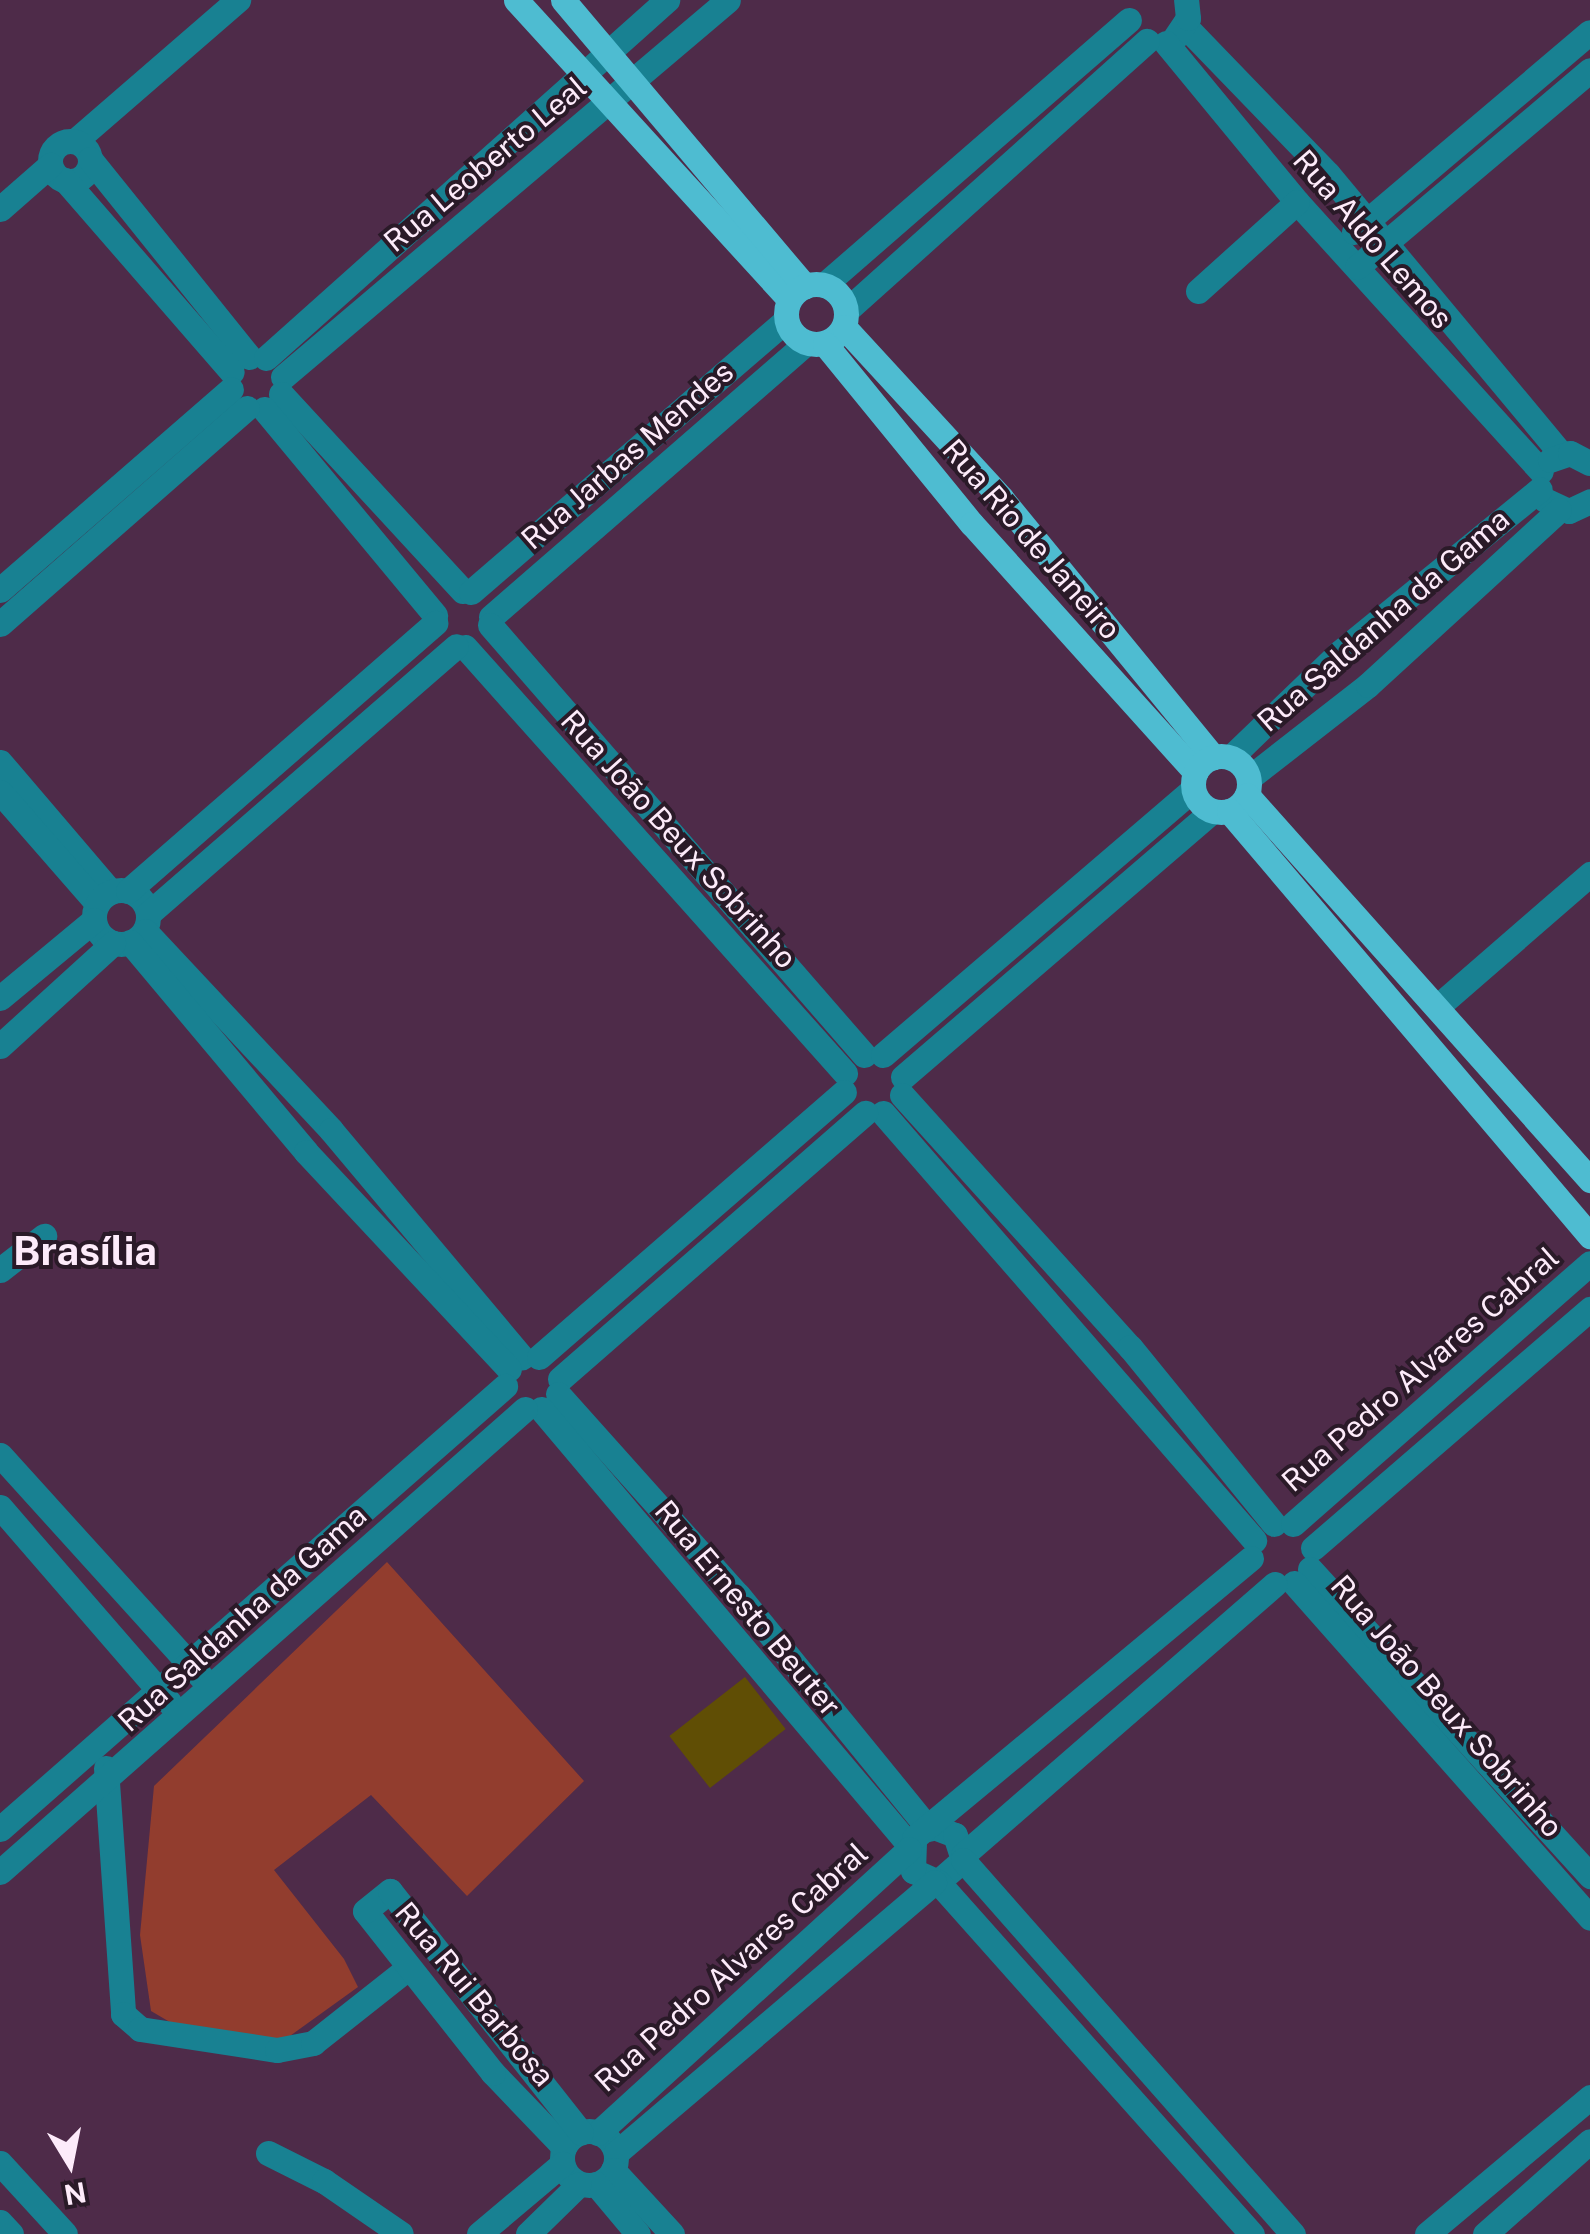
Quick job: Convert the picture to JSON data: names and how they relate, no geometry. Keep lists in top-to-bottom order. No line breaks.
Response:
{"streets":{"main road":["Rua Rio de Janeiro"],"street":["Rua Leoberto Leal","Rua Aldo Lemos","Rua Jarbas Mendes","Rua Saldanha da Gama","Rua João Beux Sobrinho","Rua Pedro Alvares Cabral","Rua Ernesto Beuter","Rua Rui Barbosa"]},"crossings":[["Rua Aldo Lemos","Rua Jarbas Mendes"],["Rua Aldo Lemos","Rua Saldanha da Gama"],["Rua Jarbas Mendes","Rua Rio de Janeiro"],["Rua Jarbas Mendes","Rua João Beux Sobrinho"],["Rua Rio de Janeiro","Rua Saldanha da Gama"],["Rua Saldanha da Gama","Rua João Beux Sobrinho"],["Rua Saldanha da Gama","Rua Ernesto Beuter"],["Rua Pedro Alvares Cabral","Rua Ernesto Beuter"],["Rua Pedro Alvares Cabral","Rua Rui Barbosa"]],"districts":["Brasília"],"north":"bottom"}
